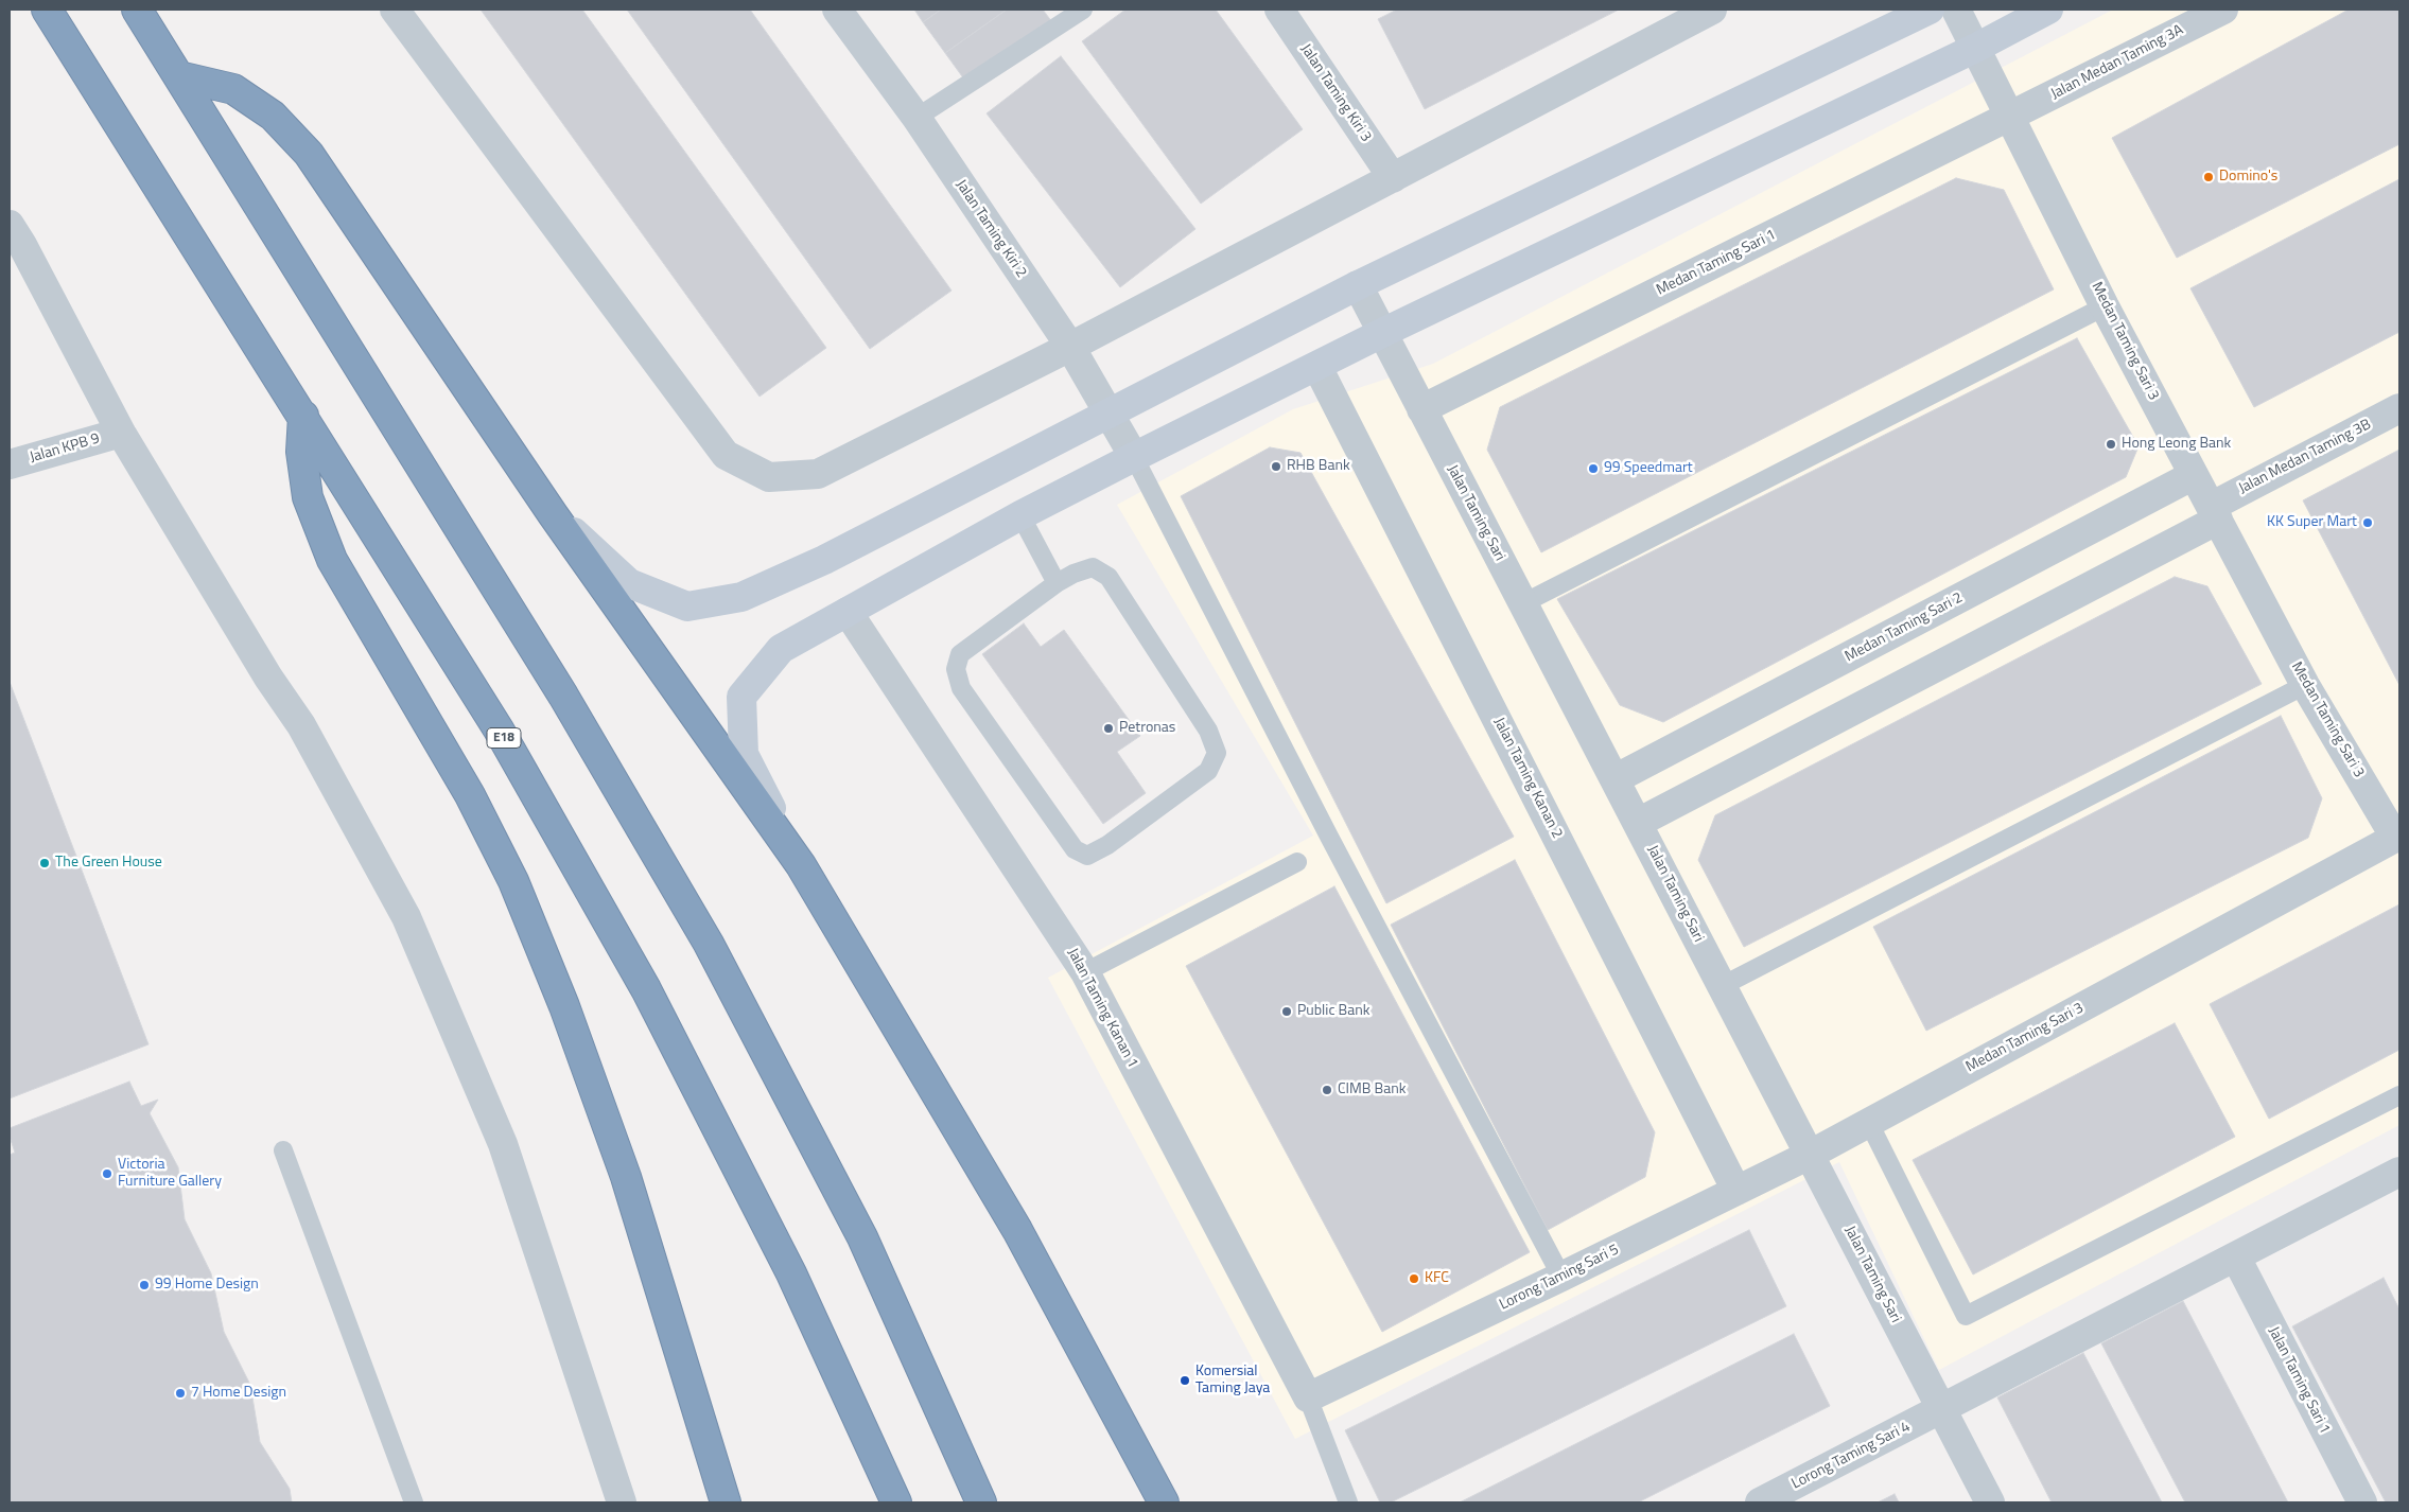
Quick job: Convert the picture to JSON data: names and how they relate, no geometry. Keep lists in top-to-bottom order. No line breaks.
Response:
{"streets":{"highway":["E18"],"street":["Jalan Medan Taming 3A","Jalan Taming Kiri 3","Jalan Taming Kiri 2","Medan Taming Sari 1","Medan Taming Sari 3","Jalan KPB 9","Jalan Medan Taming 3B","Jalan Taming Sari","Medan Taming Sari 2","Jalan Taming Kanan 2","Jalan Taming Kanan 1","Lorong Taming Sari 5","Jalan Taming Sari 1","Lorong Taming Sari 4"]},"crossings":[["Jalan Medan Taming 3A","Medan Taming Sari 1"],["Jalan Medan Taming 3A","Medan Taming Sari 3"],["Medan Taming Sari 1","Medan Taming Sari 3"],["Medan Taming Sari 1","Jalan Taming Sari"],["Medan Taming Sari 3","Jalan Medan Taming 3B"],["Medan Taming Sari 3","Jalan Taming Sari"],["Medan Taming Sari 3","Medan Taming Sari 2"],["Medan Taming Sari 3","Lorong Taming Sari 5"],["Jalan Taming Sari","Medan Taming Sari 2"],["Jalan Taming Sari","Lorong Taming Sari 5"],["Jalan Taming Sari","Lorong Taming Sari 4"],["Jalan Taming Kanan 2","Lorong Taming Sari 5"],["Jalan Taming Kanan 1","Lorong Taming Sari 5"],["Jalan Taming Sari 1","Lorong Taming Sari 4"]],"places":["Domino's","Hong Leong Bank","RHB Bank","99 Speedmart","KK Super Mart","Petronas","The Green House","Public Bank","CIMB Bank","Victoria Furniture Gallery","KFC","99 Home Design","Komersial Taming Jaya","7 Home Design"]}
